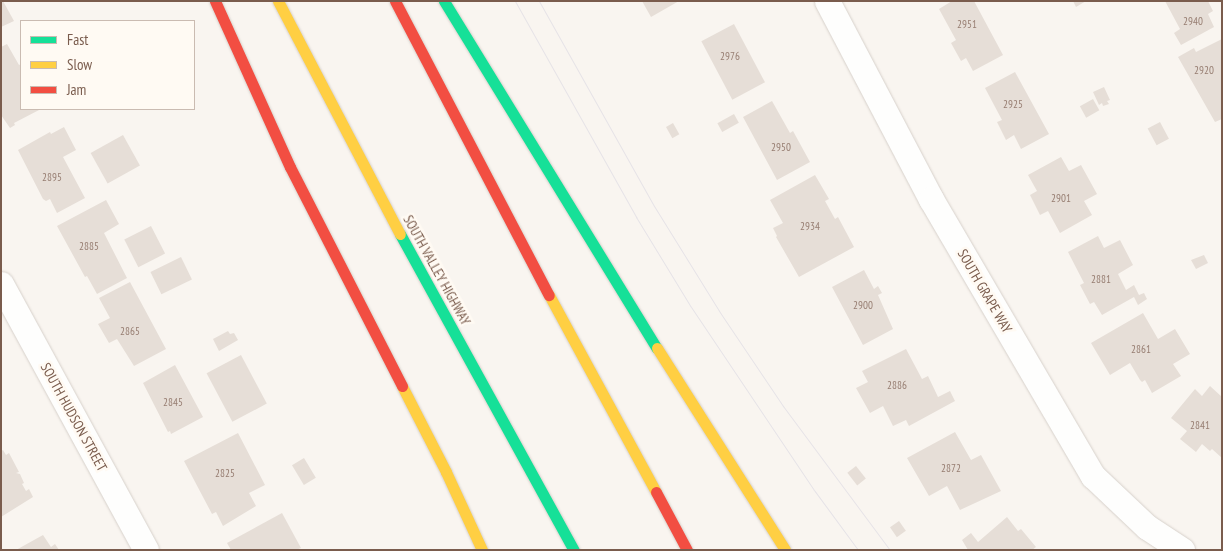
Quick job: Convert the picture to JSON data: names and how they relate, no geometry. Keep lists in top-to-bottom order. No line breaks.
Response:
{"streets":{"highway":["SOUTH VALLEY HIGHWAY"],"street":["SOUTH GRAPE WAY","SOUTH HUDSON STREET"]},"house_numbers":["2940","2951","2976","2920","2925","2950","2895","2901","2934","2885","2881","2900","2865","2861","2886","2845","2841","2872","2825"],"legend":["Fast","Slow","Jam"]}
